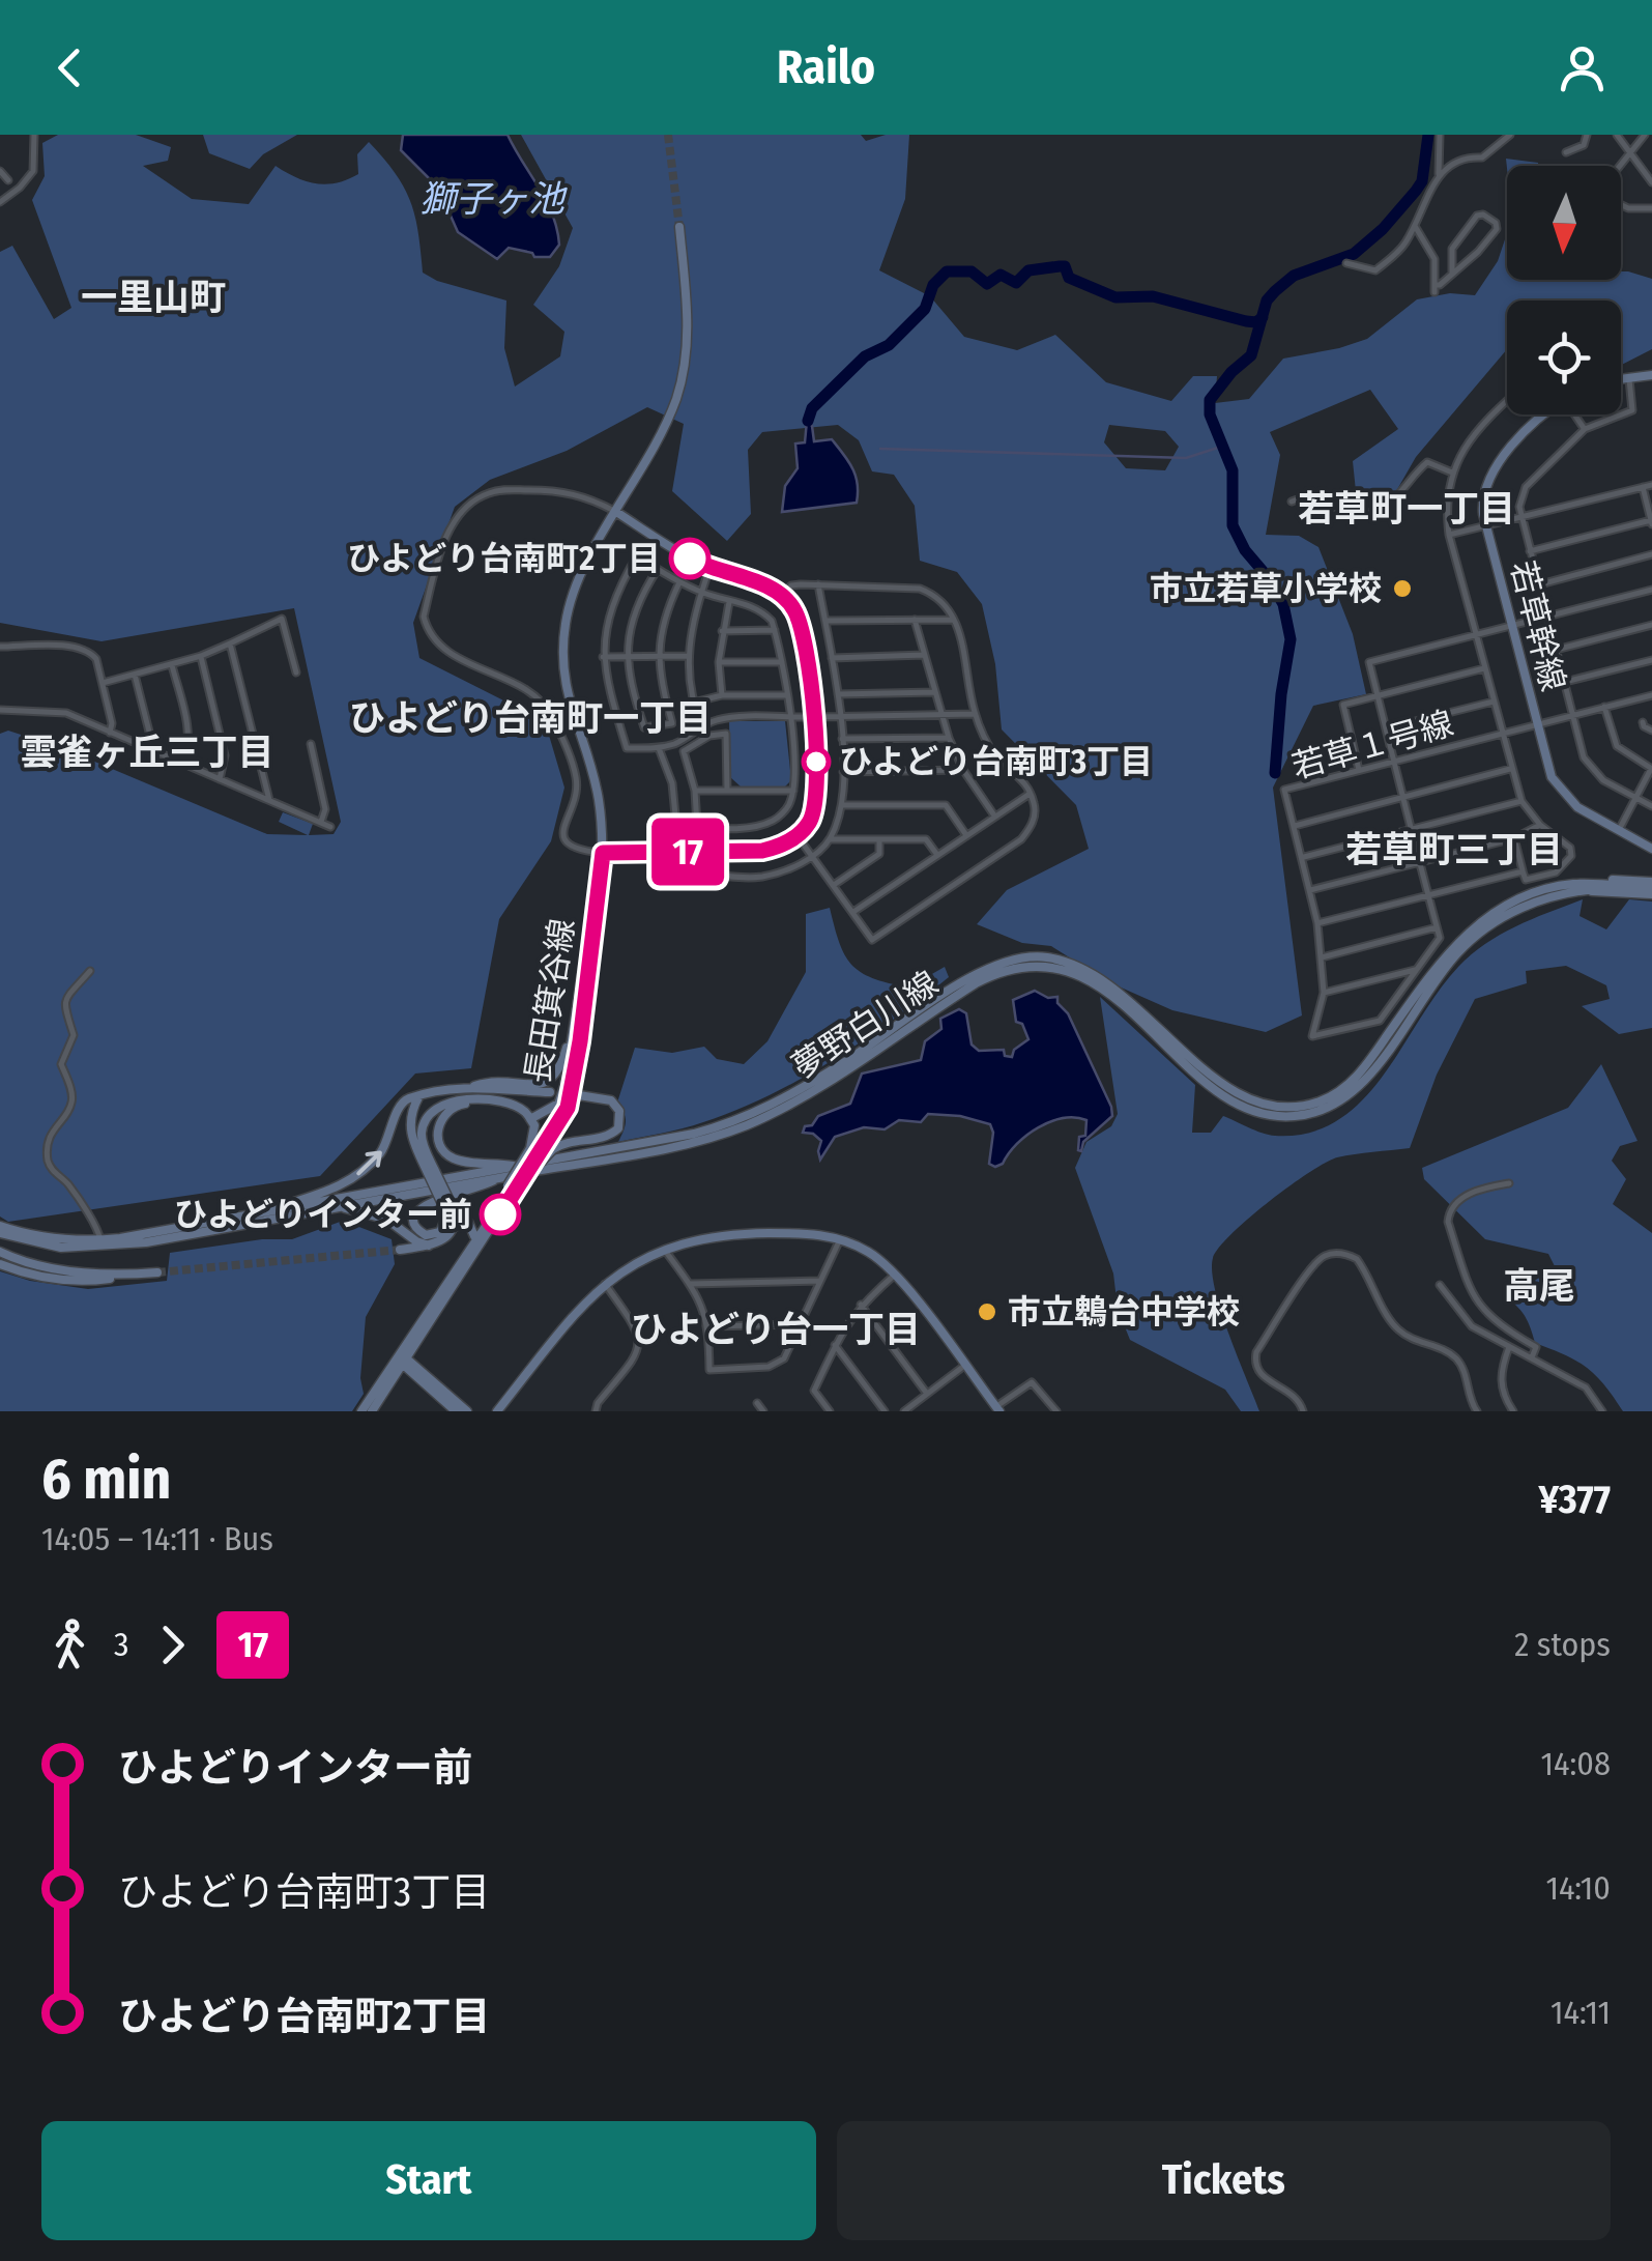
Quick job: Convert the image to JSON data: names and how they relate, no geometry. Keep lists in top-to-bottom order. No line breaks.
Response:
{"streets":{"street":["若草幹線","若草１号線","長田箕谷線","夢野白川線"]},"crossings":[["若草幹線","若草１号線"]],"districts":["一里山町","若草町一丁目","ひよどり台南町一丁目","雲雀ヶ丘三丁目","若草町三丁目","高尾","ひよどり台一丁目"],"water":["獅子ヶ池"],"places":["ひよどり台南町2丁目","市立若草小学校","ひよどり台南町3丁目","ひよどりインター前","市立鵯台中学校"],"lines":["bus line 17"],"north":"bottom","page":{"header":"Railo","on_map":"17","heading":["6 min","14:05 – 14:11 · Bus","¥377"],"legs":["3","17","2 stops"],"list":[{"name":"ひよどりインター前","value":"14:08"},{"name":"ひよどり台南町3丁目","value":"14:10"},{"name":"ひよどり台南町2丁目","value":"14:11"}],"buttons":["Start","Tickets"]}}
